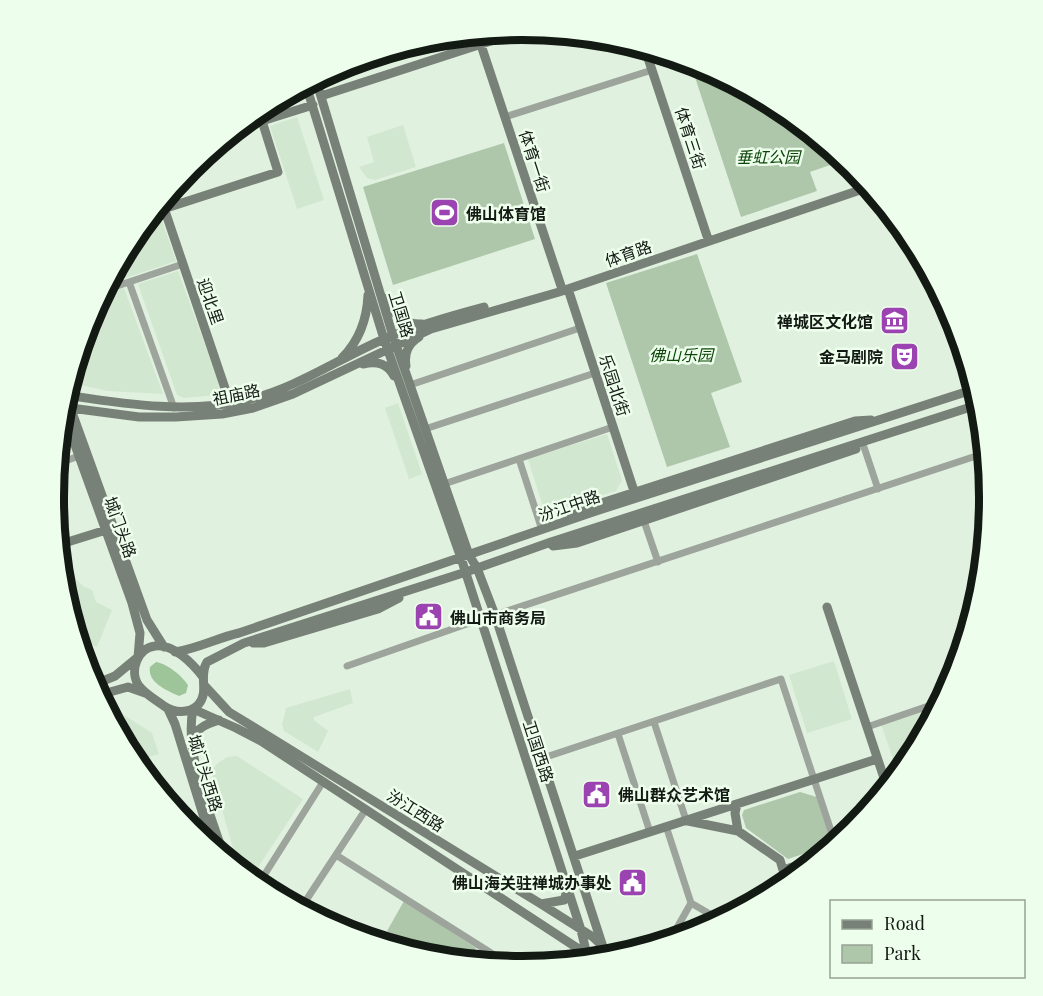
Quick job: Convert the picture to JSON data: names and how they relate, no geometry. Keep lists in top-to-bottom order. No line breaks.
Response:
{"streets":{"main road":["体育三街","体育一街","体育路","迎北里","卫国路","乐园北街","祖庙路","汾江中路","城门头路","卫国西路","城门头西路","汾江西路"]},"crossings":[["体育三街","体育路"],["体育一街","体育路"],["体育一街","乐园北街"],["体育路","卫国路"],["体育路","乐园北街"],["体育路","祖庙路"],["迎北里","祖庙路"],["卫国路","祖庙路"],["卫国路","汾江中路"],["卫国路","卫国西路"],["汾江中路","城门头路"],["汾江中路","卫国西路"],["汾江中路","城门头西路"],["汾江中路","汾江西路"],["城门头路","城门头西路"],["城门头路","汾江西路"],["卫国西路","汾江西路"],["城门头西路","汾江西路"]],"parks":["垂虹公园","佛山乐园"],"places":{"sports":["佛山体育馆"],"museum":["禅城区文化馆"],"theatre":["金马剧院"],"public building":["佛山市商务局","佛山群众艺术馆","佛山海关驻禅城办事处"]},"legend":["Road","Park"]}
